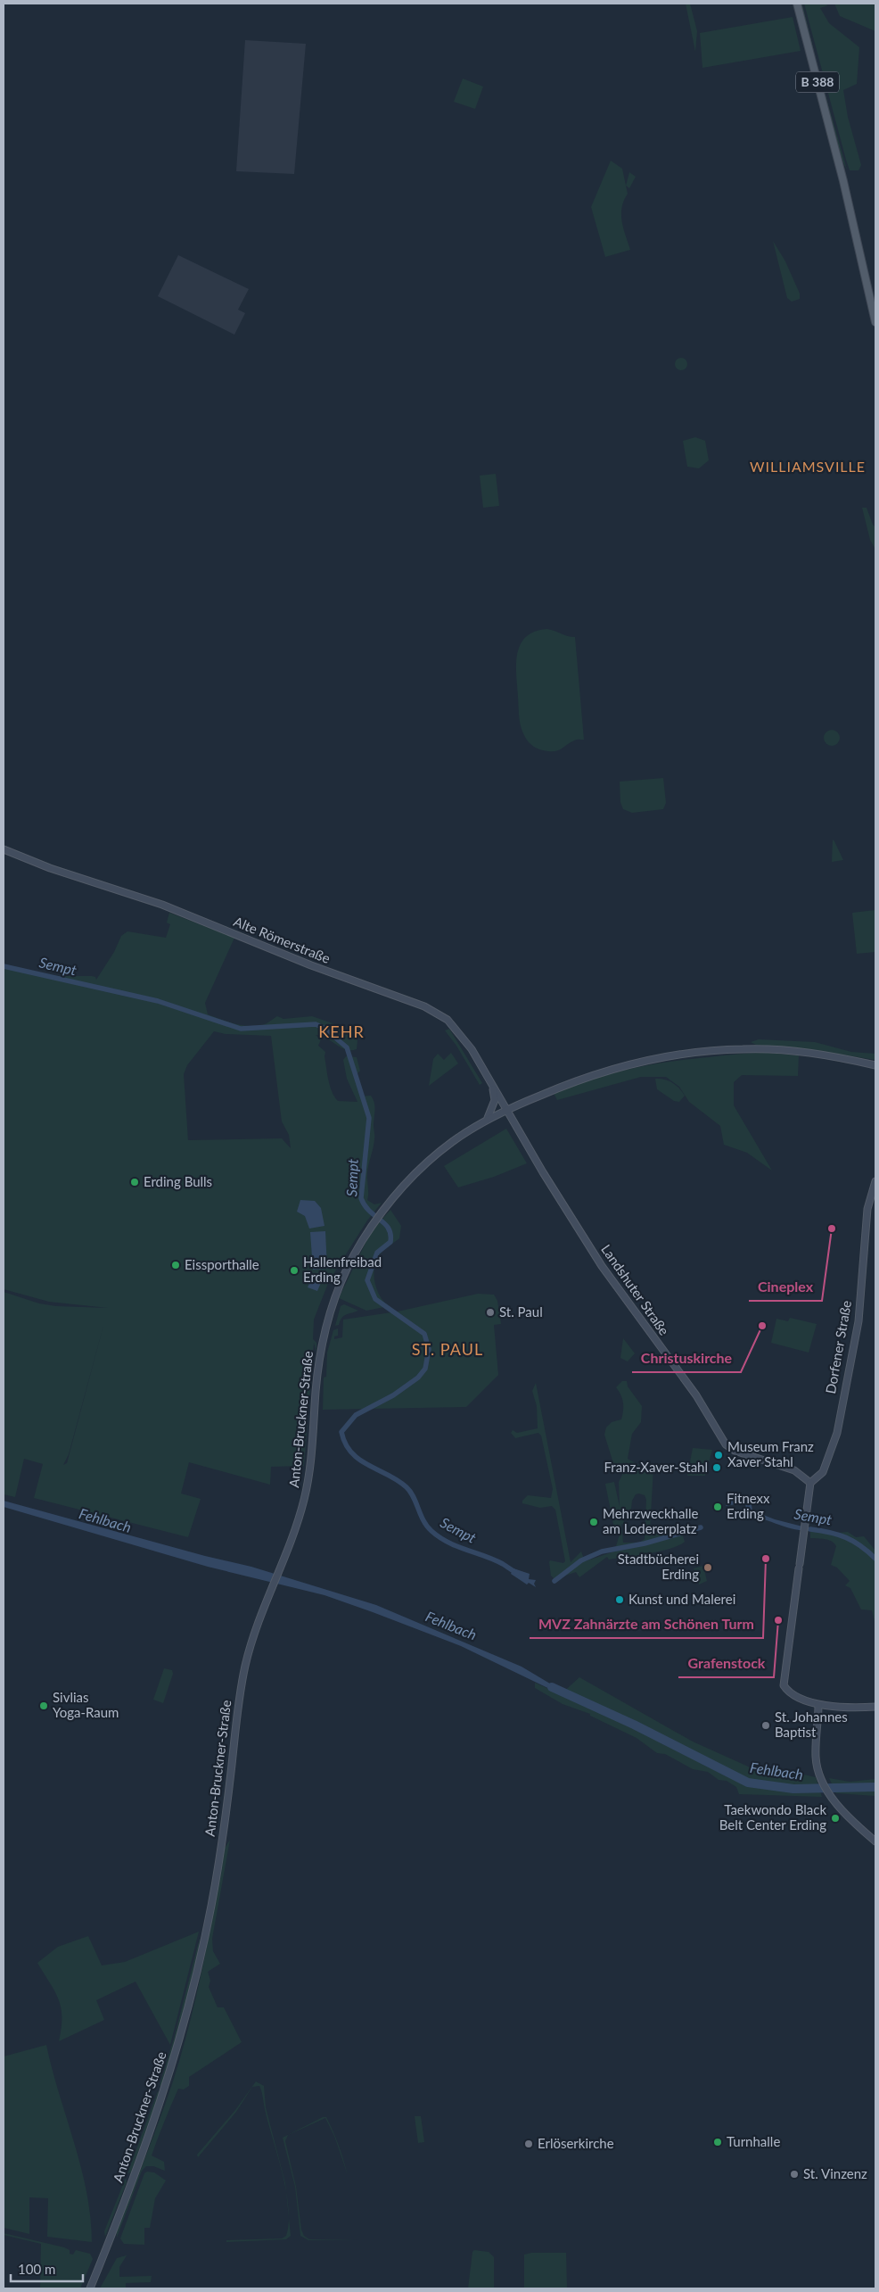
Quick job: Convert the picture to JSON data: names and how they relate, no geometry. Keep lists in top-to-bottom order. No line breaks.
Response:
{"streets":{"main road":["B 388","Alte Römerstraße","Landshuter Straße","Dorfener Straße","Anton-Bruckner-Straße"]},"crossings":[["Alte Römerstraße","Landshuter Straße"],["Alte Römerstraße","Anton-Bruckner-Straße"],["Landshuter Straße","Dorfener Straße"],["Landshuter Straße","Anton-Bruckner-Straße"]],"districts":["WILLIAMSVILLE","KEHR","ST. PAUL"],"water":["Sempt","Fehlbach"],"places":["Erding Bulls","Cineplex","Eissporthalle","Hallenfreibad Erding","St. Paul","Christuskirche","Museum Franz Xaver Stahl","Franz-Xaver-Stahl","Fitnexx Erding","Mehrzweckhalle am Lodererplatz","MVZ Zahnärzte am Schönen Turm","Stadtbücherei Erding","Kunst und Malerei","Grafenstock","Sivlias Yoga-Raum","St. Johannes Baptist","Taekwondo Black Belt Center Erding","Turnhalle","Erlöserkirche","St. Vinzenz"],"scale_bar":"100 m"}
